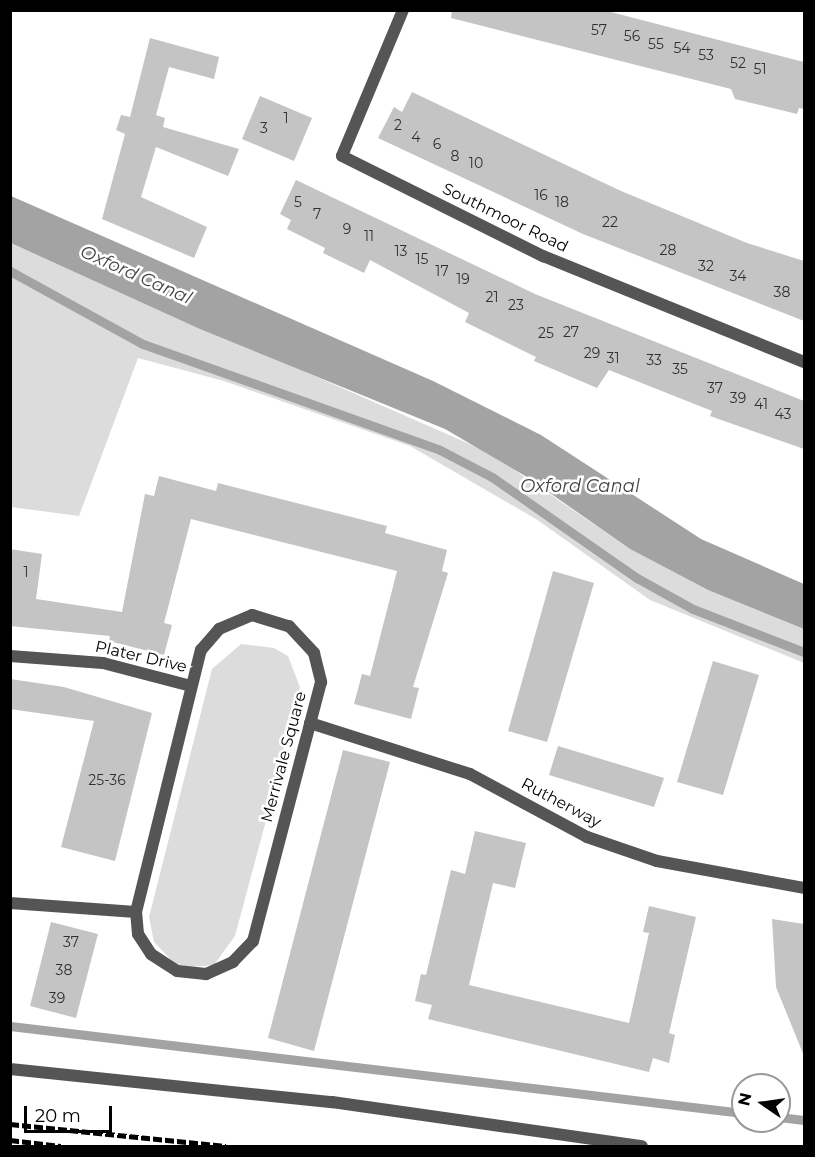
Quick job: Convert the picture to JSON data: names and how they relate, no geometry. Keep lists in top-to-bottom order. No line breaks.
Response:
{"streets":{"street":["Southmoor Road","Plater Drive","Merrivale Square","Rutherway"]},"crossings":[["Plater Drive","Merrivale Square"],["Merrivale Square","Rutherway"]],"water":["Oxford Canal"],"house_numbers":["57","56","55","54","53","52","51","1","2","3","4","6","8","10","16","5","18","7","22","9","11","28","13","15","32","17","34","19","38","21","23","27","25","29","31","33","35","37","39","41","43","1","25-36","37","38","39"],"scale_bar":"20 m","north":"left"}
